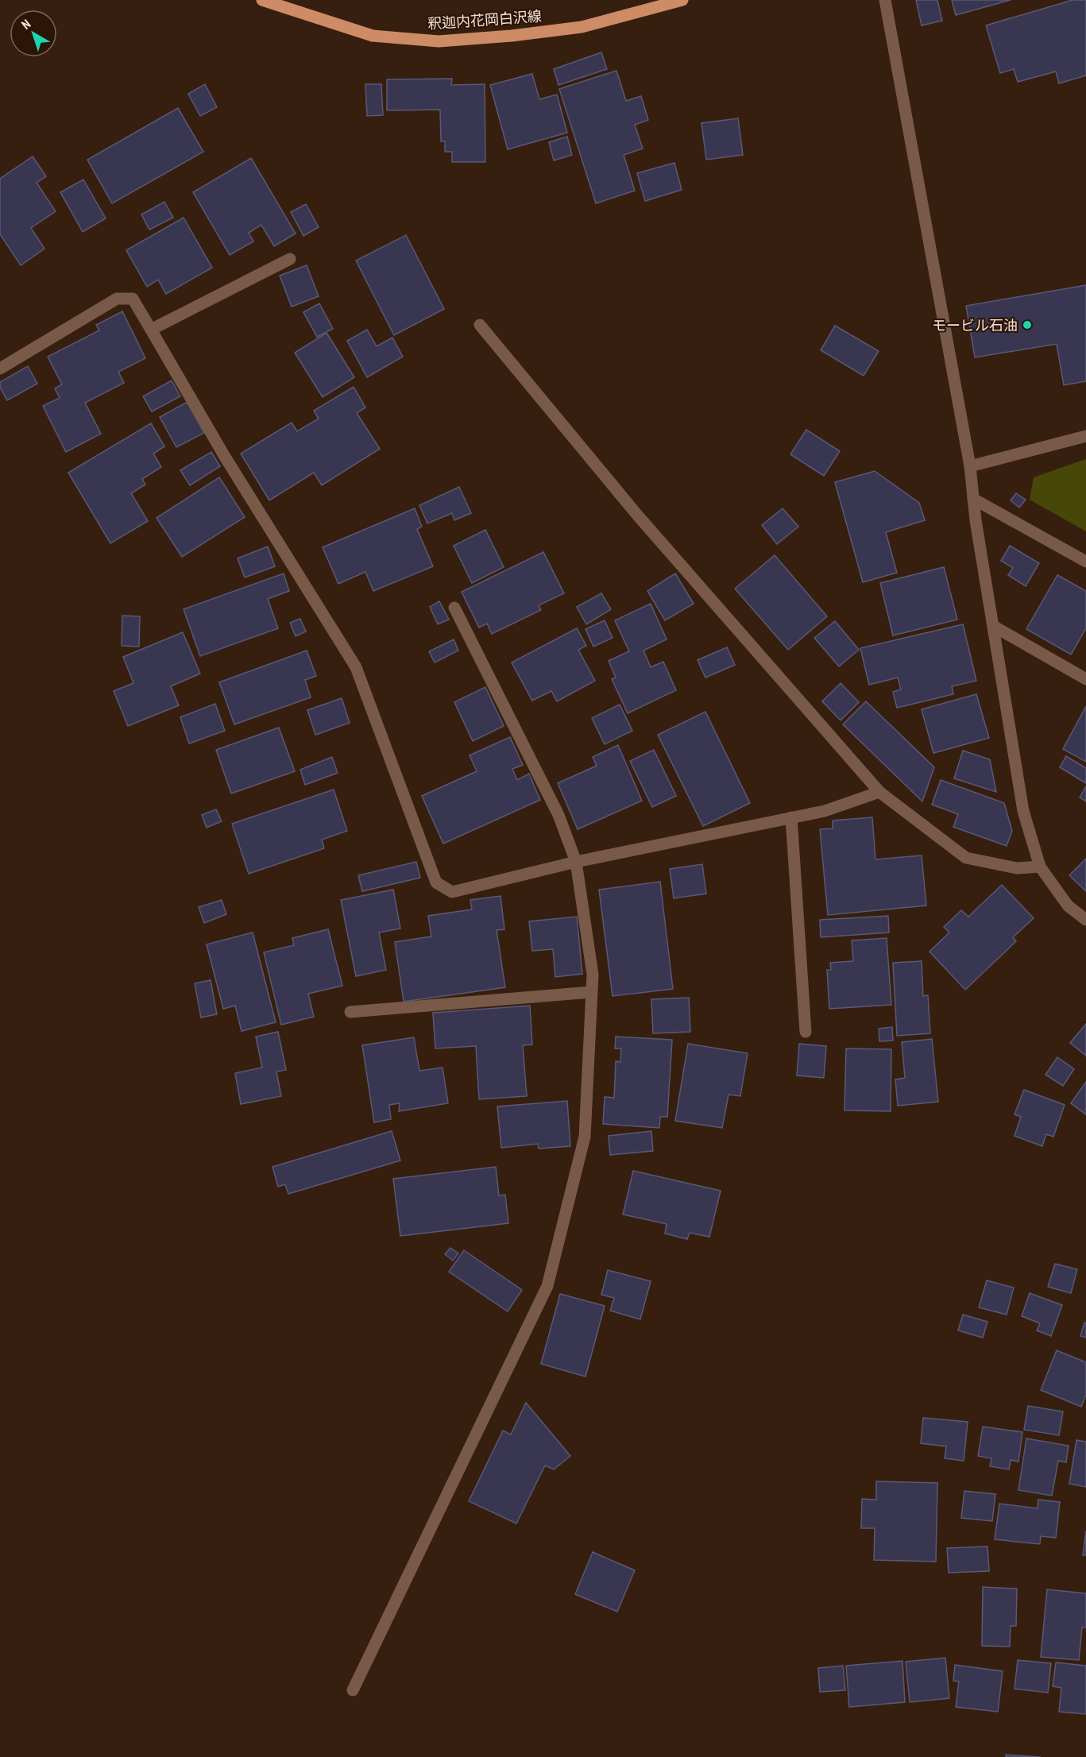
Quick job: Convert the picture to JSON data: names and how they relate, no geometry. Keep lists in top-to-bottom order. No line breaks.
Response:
{"streets":{"main road":["釈迦内花岡白沢線"]},"places":["モービル石油"],"north":"top left"}
